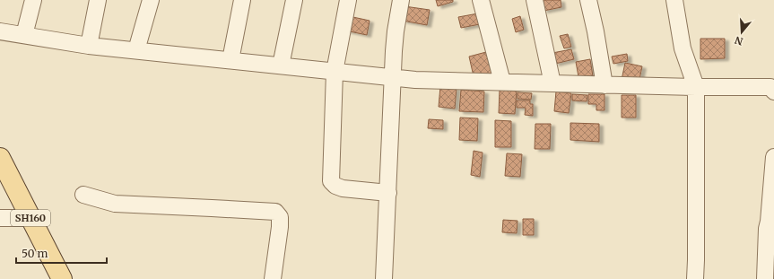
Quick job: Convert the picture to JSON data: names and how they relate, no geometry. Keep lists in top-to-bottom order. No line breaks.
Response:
{"streets":{"main road":["SH160"]},"scale_bar":"50 m","north":"bottom"}
